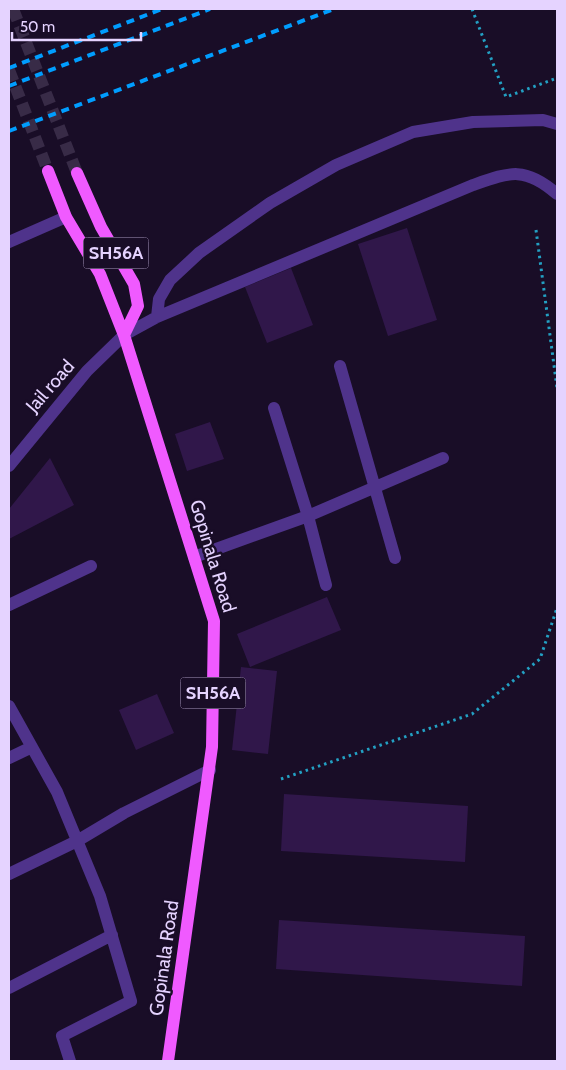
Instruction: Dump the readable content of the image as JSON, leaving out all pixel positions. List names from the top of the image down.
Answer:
{
  "streets": {
    "main road": ["SH56A", "Gopinala Road"],
    "street": ["Jail road"]
  },
  "crossings": [
    ["SH56A", "Jail road"],
    ["SH56A", "Gopinala Road"],
    ["Jail road", "Gopinala Road"]
  ],
  "scale_bar": "50 m"
}
